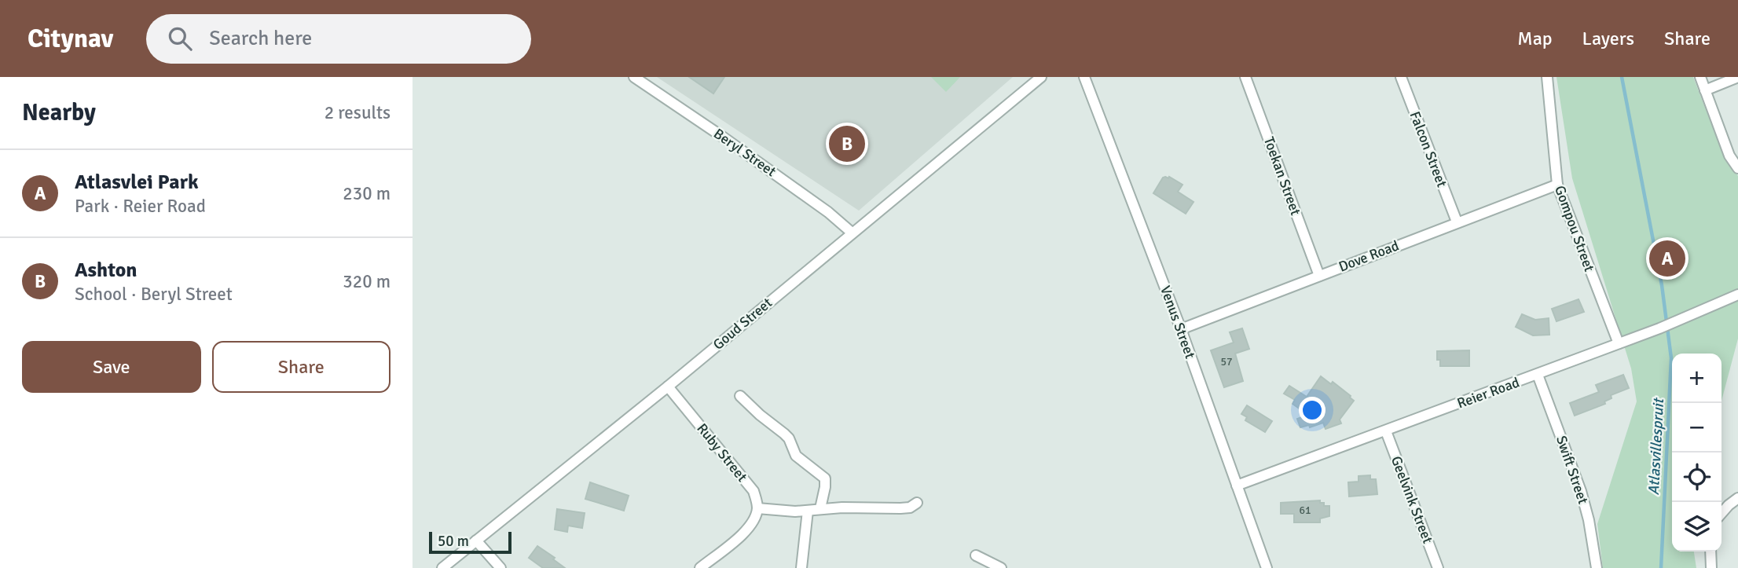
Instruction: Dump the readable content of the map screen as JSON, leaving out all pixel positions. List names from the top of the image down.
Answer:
{
  "streets": {
    "street": [
      "Falcon Street",
      "Beryl Street",
      "Toekan Street",
      "Gompou Street",
      "Dove Road",
      "Venus Street",
      "Goud Street",
      "Reier Road",
      "Ruby Street",
      "Swift Street",
      "Geelvink Street"
    ]
  },
  "crossings": [
    ["Falcon Street", "Dove Road"],
    ["Beryl Street", "Goud Street"],
    ["Toekan Street", "Dove Road"],
    ["Gompou Street", "Dove Road"],
    ["Gompou Street", "Reier Road"],
    ["Dove Road", "Venus Street"],
    ["Venus Street", "Reier Road"],
    ["Goud Street", "Ruby Street"],
    ["Reier Road", "Swift Street"],
    ["Reier Road", "Geelvink Street"]
  ],
  "water": ["Atlasvillespruit"],
  "house_numbers": ["57", "61"],
  "scale_bar": "50 m",
  "page": {
    "header": "Citynav",
    "search": "Search here",
    "nav": ["Map", "Layers", "Share"],
    "heading": ["Nearby", "2 results"],
    "pins": ["B", "A"],
    "list": [
      {
        "mark": "A",
        "name": "Atlasvlei Park",
        "note": "Park · Reier Road",
        "value": "230 m"
      },
      {
        "mark": "B",
        "name": "Ashton",
        "note": "School · Beryl Street",
        "value": "320 m"
      }
    ],
    "buttons": ["Save", "Share"],
    "map_buttons": ["+", "−"],
    "scale": "50 m"
  }
}
